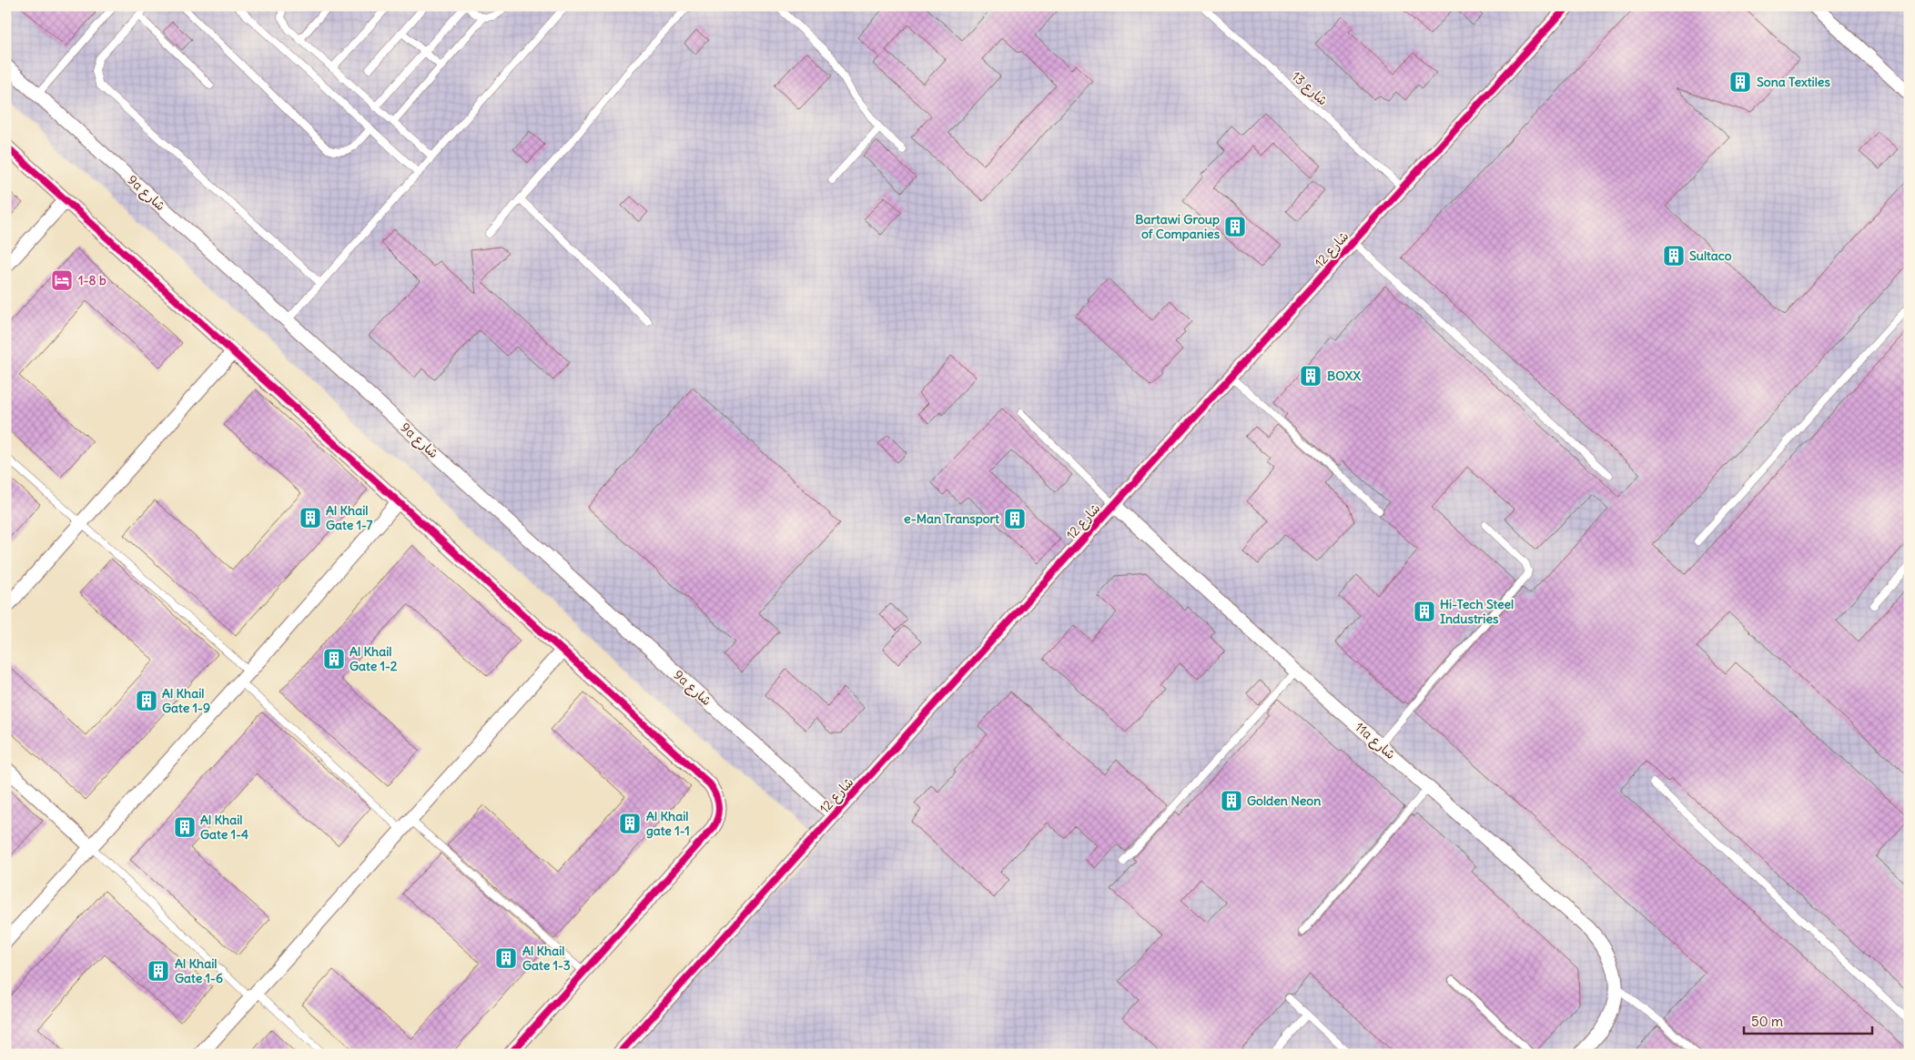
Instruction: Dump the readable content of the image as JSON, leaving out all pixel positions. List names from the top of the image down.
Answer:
{
  "streets": {
    "street": ["9a شارع", "شارع 12", "11a شارع"],
    "lane": ["شارع 13"]
  },
  "crossings": [
    ["شارع 13", "شارع 12"],
    ["9a شارع", "شارع 12"],
    ["شارع 12", "11a شارع"]
  ],
  "places": {
    "building": [
      "Sona Textiles",
      "Bartawi Group of Companies",
      "Sultaco",
      "BOXX",
      "Al Khail Gate 1-7",
      "e-Man Transport",
      "Hi-Tech Steel Industries",
      "Al Khail Gate 1-2",
      "Al Khail Gate 1-9",
      "Golden Neon",
      "Al Khail gate 1-1",
      "Al Khail Gate 1-4",
      "Al Khail Gate 1-3",
      "Al Khail Gate 1-6"
    ],
    "hotel": ["1-8 b"]
  },
  "scale_bar": "50 m"
}
